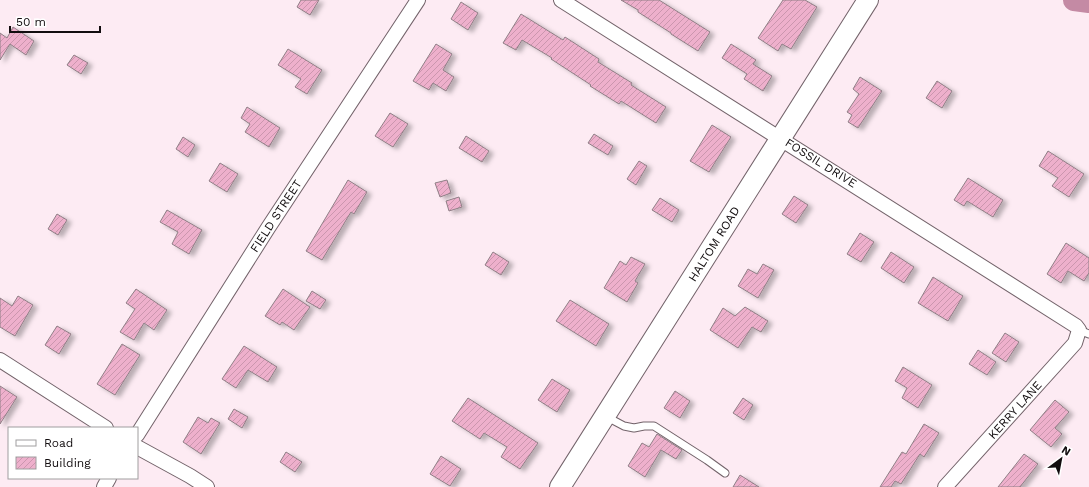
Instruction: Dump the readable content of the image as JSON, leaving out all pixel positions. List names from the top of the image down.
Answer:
{
  "streets": {
    "main road": ["HALTOM ROAD"],
    "street": ["FOSSIL DRIVE", "FIELD STREET", "KERRY LANE"]
  },
  "crossings": [
    ["FOSSIL DRIVE", "HALTOM ROAD"],
    ["FOSSIL DRIVE", "KERRY LANE"]
  ],
  "legend": ["Road", "Building"],
  "scale_bar": "50 m",
  "north": "top right"
}
